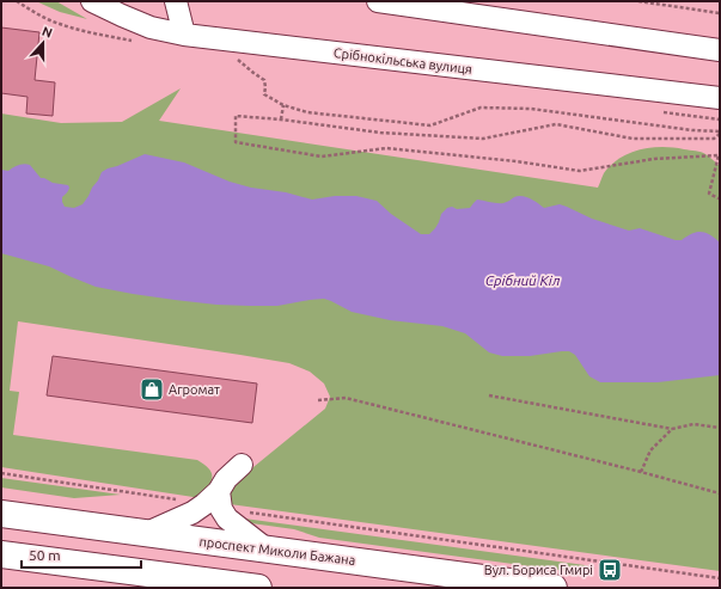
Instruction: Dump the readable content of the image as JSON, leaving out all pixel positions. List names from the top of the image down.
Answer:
{
  "streets": {
    "highway": ["проспект Миколи Бажана"],
    "street": ["Срібнокільська вулиця"]
  },
  "water": ["Срібний Кіл"],
  "places": {
    "shop": ["Агромат"],
    "bus stop": ["Вул. Бориса Гмирі"]
  },
  "scale_bar": "50 m",
  "north": "top"
}
